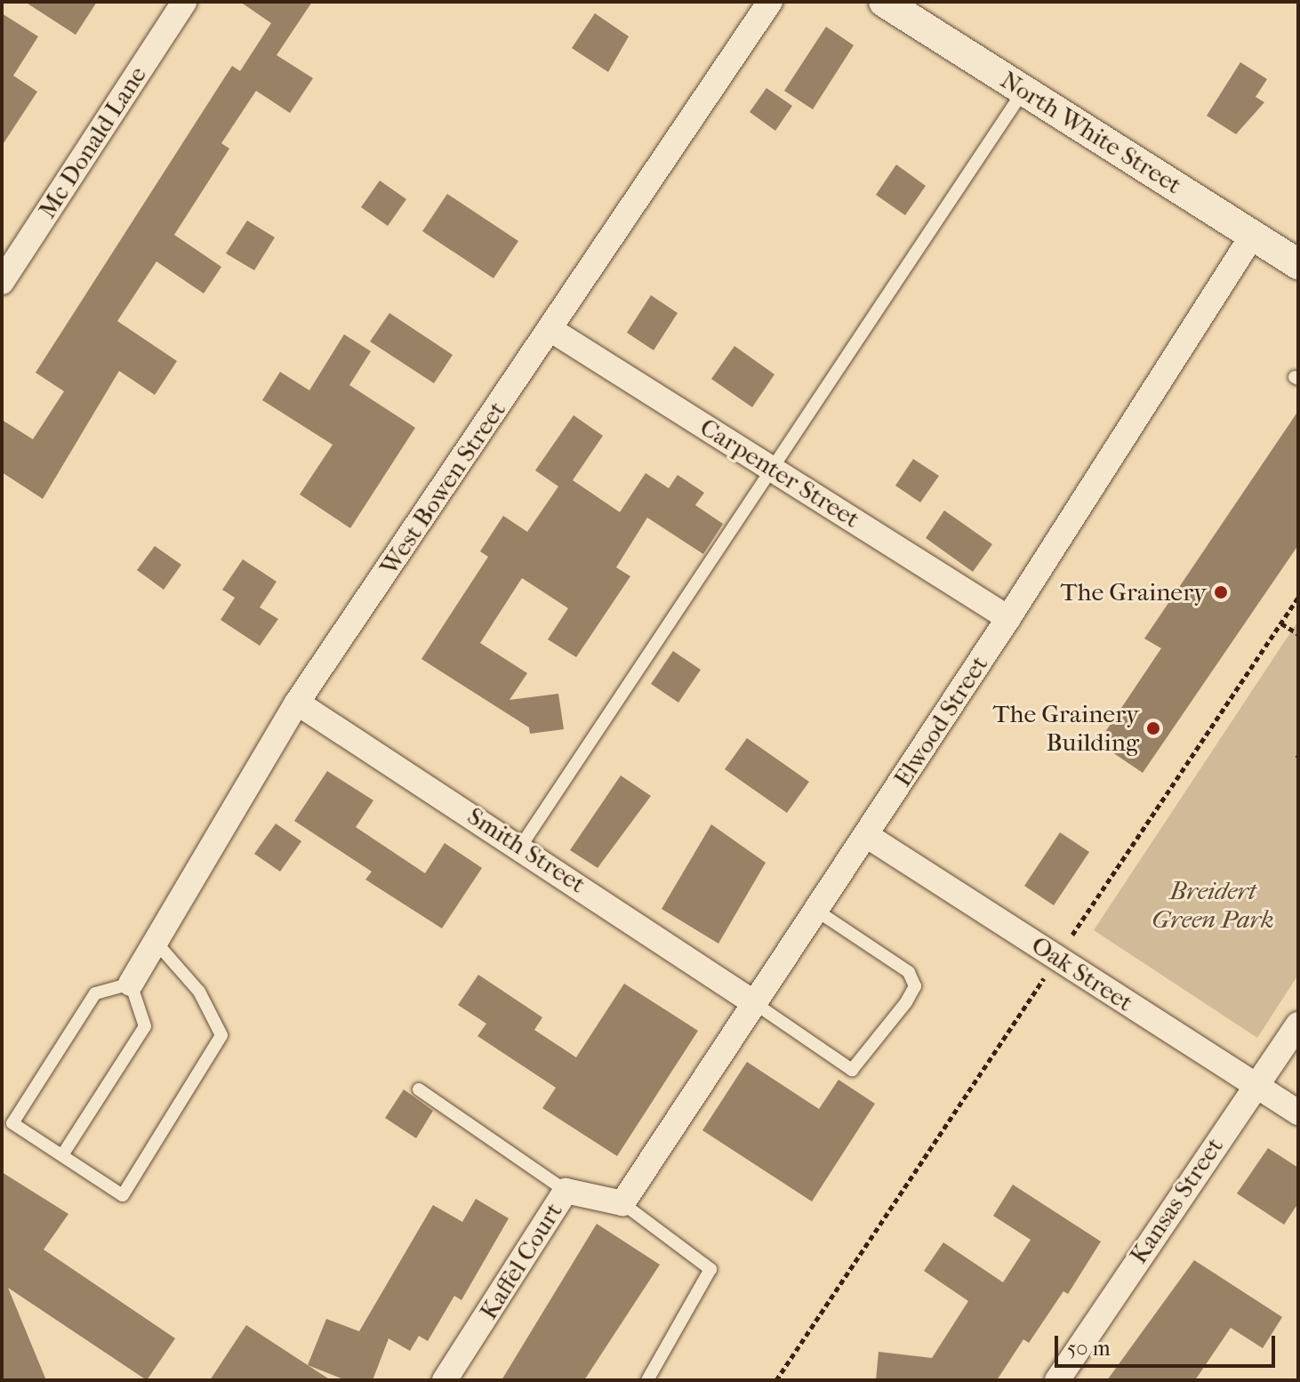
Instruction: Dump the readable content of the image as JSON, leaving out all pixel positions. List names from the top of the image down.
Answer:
{
  "streets": {
    "street": [
      "North White Street",
      "Mc Donald Lane",
      "Carpenter Street",
      "West Bowen Street",
      "Elwood Street",
      "Smith Street",
      "Oak Street",
      "Kansas Street",
      "Kaffel Court"
    ]
  },
  "crossings": [
    ["North White Street", "Elwood Street"],
    ["Carpenter Street", "West Bowen Street"],
    ["Carpenter Street", "Elwood Street"],
    ["West Bowen Street", "Smith Street"],
    ["Elwood Street", "Smith Street"],
    ["Elwood Street", "Oak Street"],
    ["Elwood Street", "Kaffel Court"],
    ["Oak Street", "Kansas Street"]
  ],
  "parks": ["Breidert Green Park"],
  "places": ["The Grainery", "The Grainery Building"],
  "scale_bar": "50 m"
}
